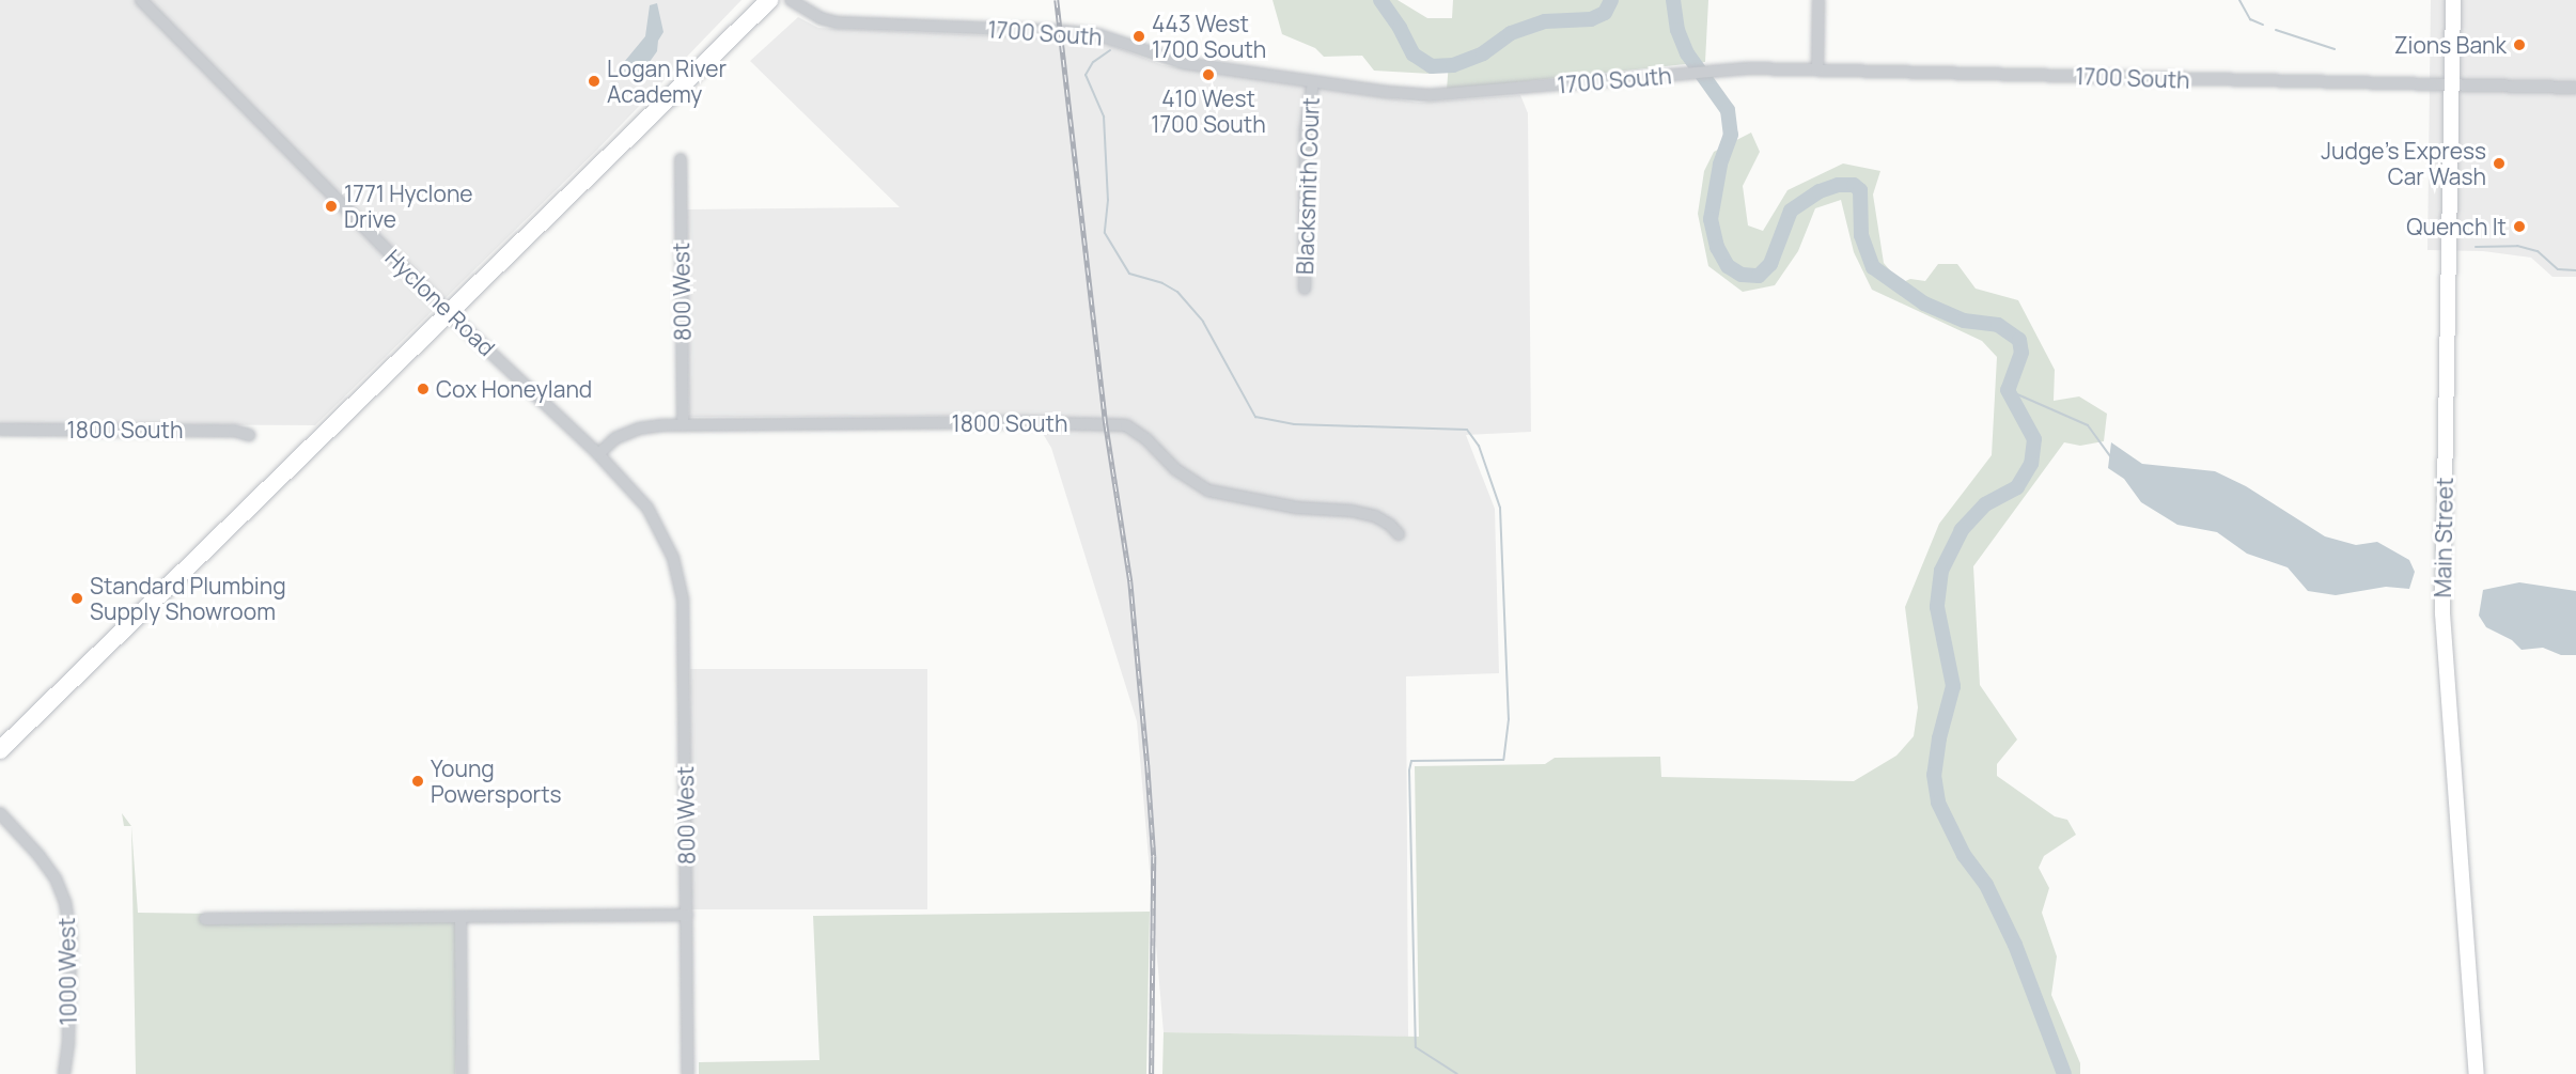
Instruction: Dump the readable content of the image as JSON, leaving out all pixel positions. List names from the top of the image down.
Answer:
{
  "streets": {
    "main road": ["Main Street"],
    "street": [
      "1700 South",
      "Blacksmith Court",
      "800 West",
      "Hyclone Road",
      "1800 South",
      "1000 West"
    ]
  },
  "crossings": [
    ["1700 South", "Blacksmith Court"],
    ["1700 South", "Main Street"],
    ["800 West", "Hyclone Road"],
    ["800 West", "1800 South"],
    ["Hyclone Road", "1800 South"]
  ],
  "places": [
    "443 West 1700 South",
    "Zions Bank",
    "410 West 1700 South",
    "Logan River Academy",
    "Judge's Express Car Wash",
    "1771 Hyclone Drive",
    "Quench It",
    "Cox Honeyland",
    "Standard Plumbing Supply Showroom",
    "Young Powersports"
  ]
}
